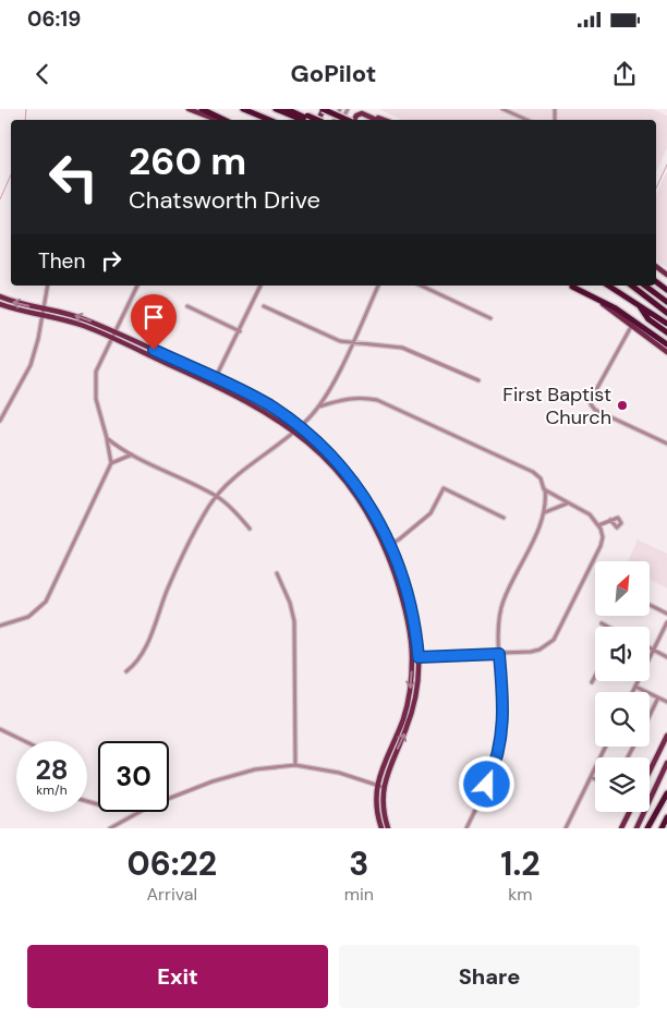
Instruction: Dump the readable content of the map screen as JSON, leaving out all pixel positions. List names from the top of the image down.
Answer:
{
  "places": ["First Baptist Church"],
  "north": "top right",
  "page": {
    "status": "06:19",
    "header": "GoPilot",
    "turn": ["260 m", "Chatsworth Drive"],
    "then": "Then",
    "speed": "28 km/h",
    "limit": "30",
    "eta": [
      "06:22",
      "Arrival",
      "3",
      "min",
      "1.2",
      "km"
    ],
    "buttons": ["Exit", "Share"]
  }
}
